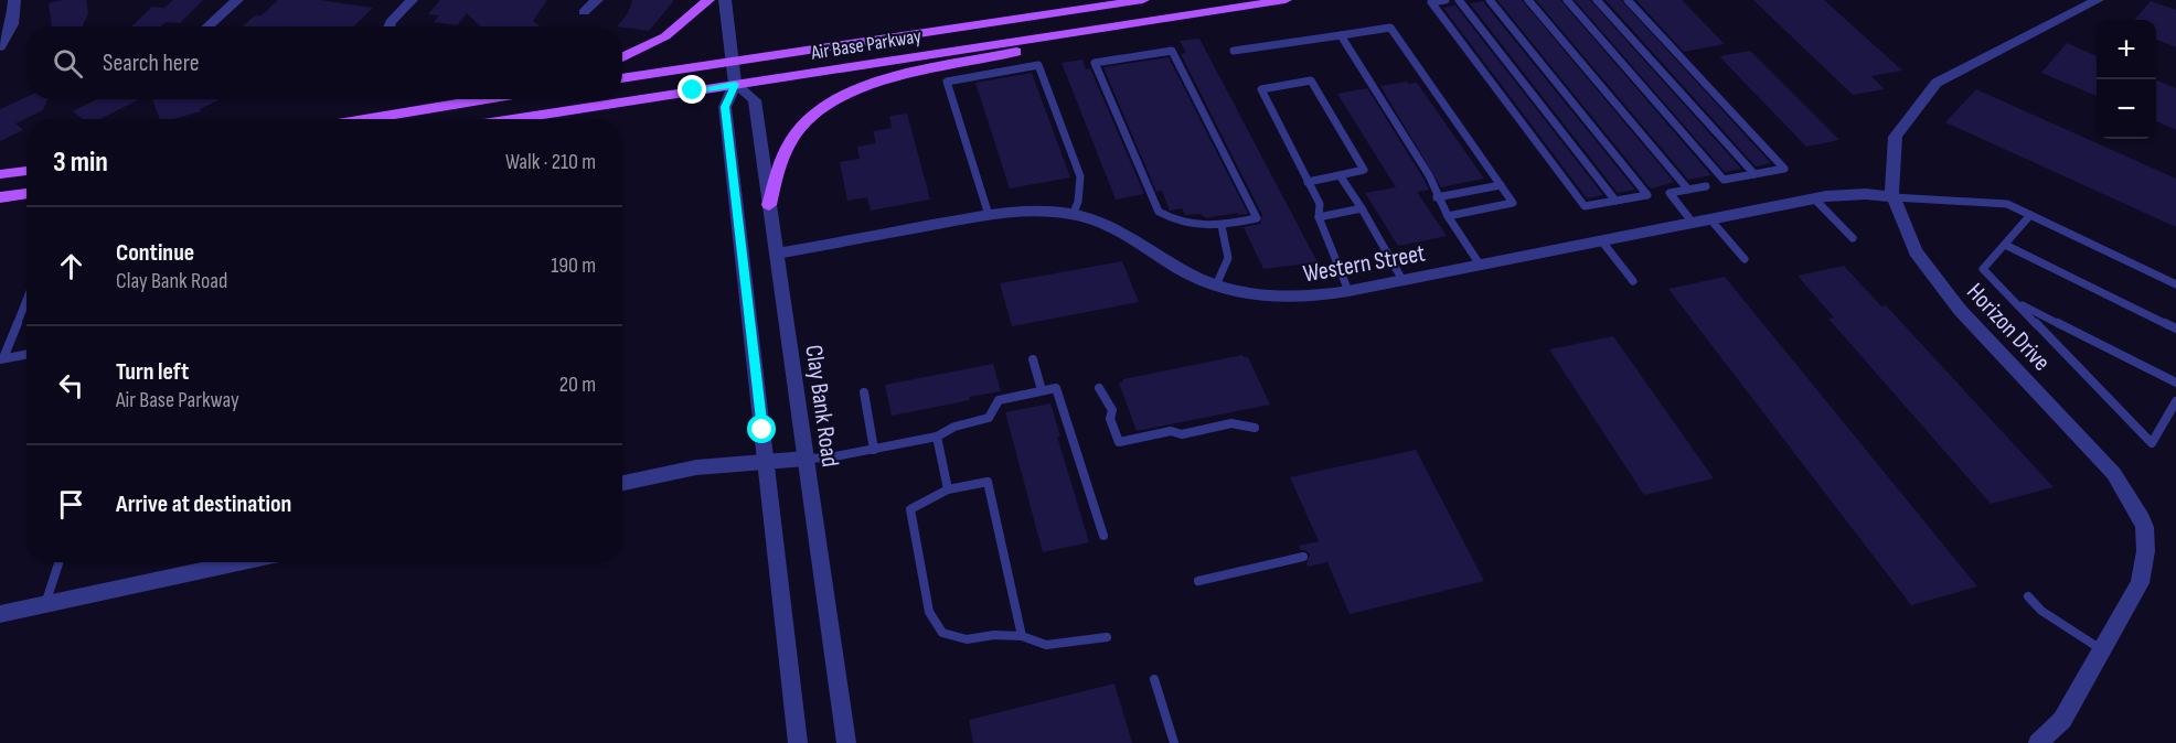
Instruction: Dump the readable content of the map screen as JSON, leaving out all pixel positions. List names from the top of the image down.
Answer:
{
  "streets": {
    "main road": ["Air Base Parkway"],
    "street": ["Western Street", "Horizon Drive", "Clay Bank Road"]
  },
  "crossings": [
    ["Air Base Parkway", "Clay Bank Road"],
    ["Western Street", "Horizon Drive"],
    ["Western Street", "Clay Bank Road"]
  ],
  "page": {
    "map_buttons": ["+", "−"],
    "search": "Search here",
    "heading": ["3 min", "Walk · 210 m"],
    "list": [
      ["Continue", "Clay Bank Road", "190 m"],
      ["Turn left", "Air Base Parkway", "20 m"],
      "Arrive at destination"
    ]
  }
}
